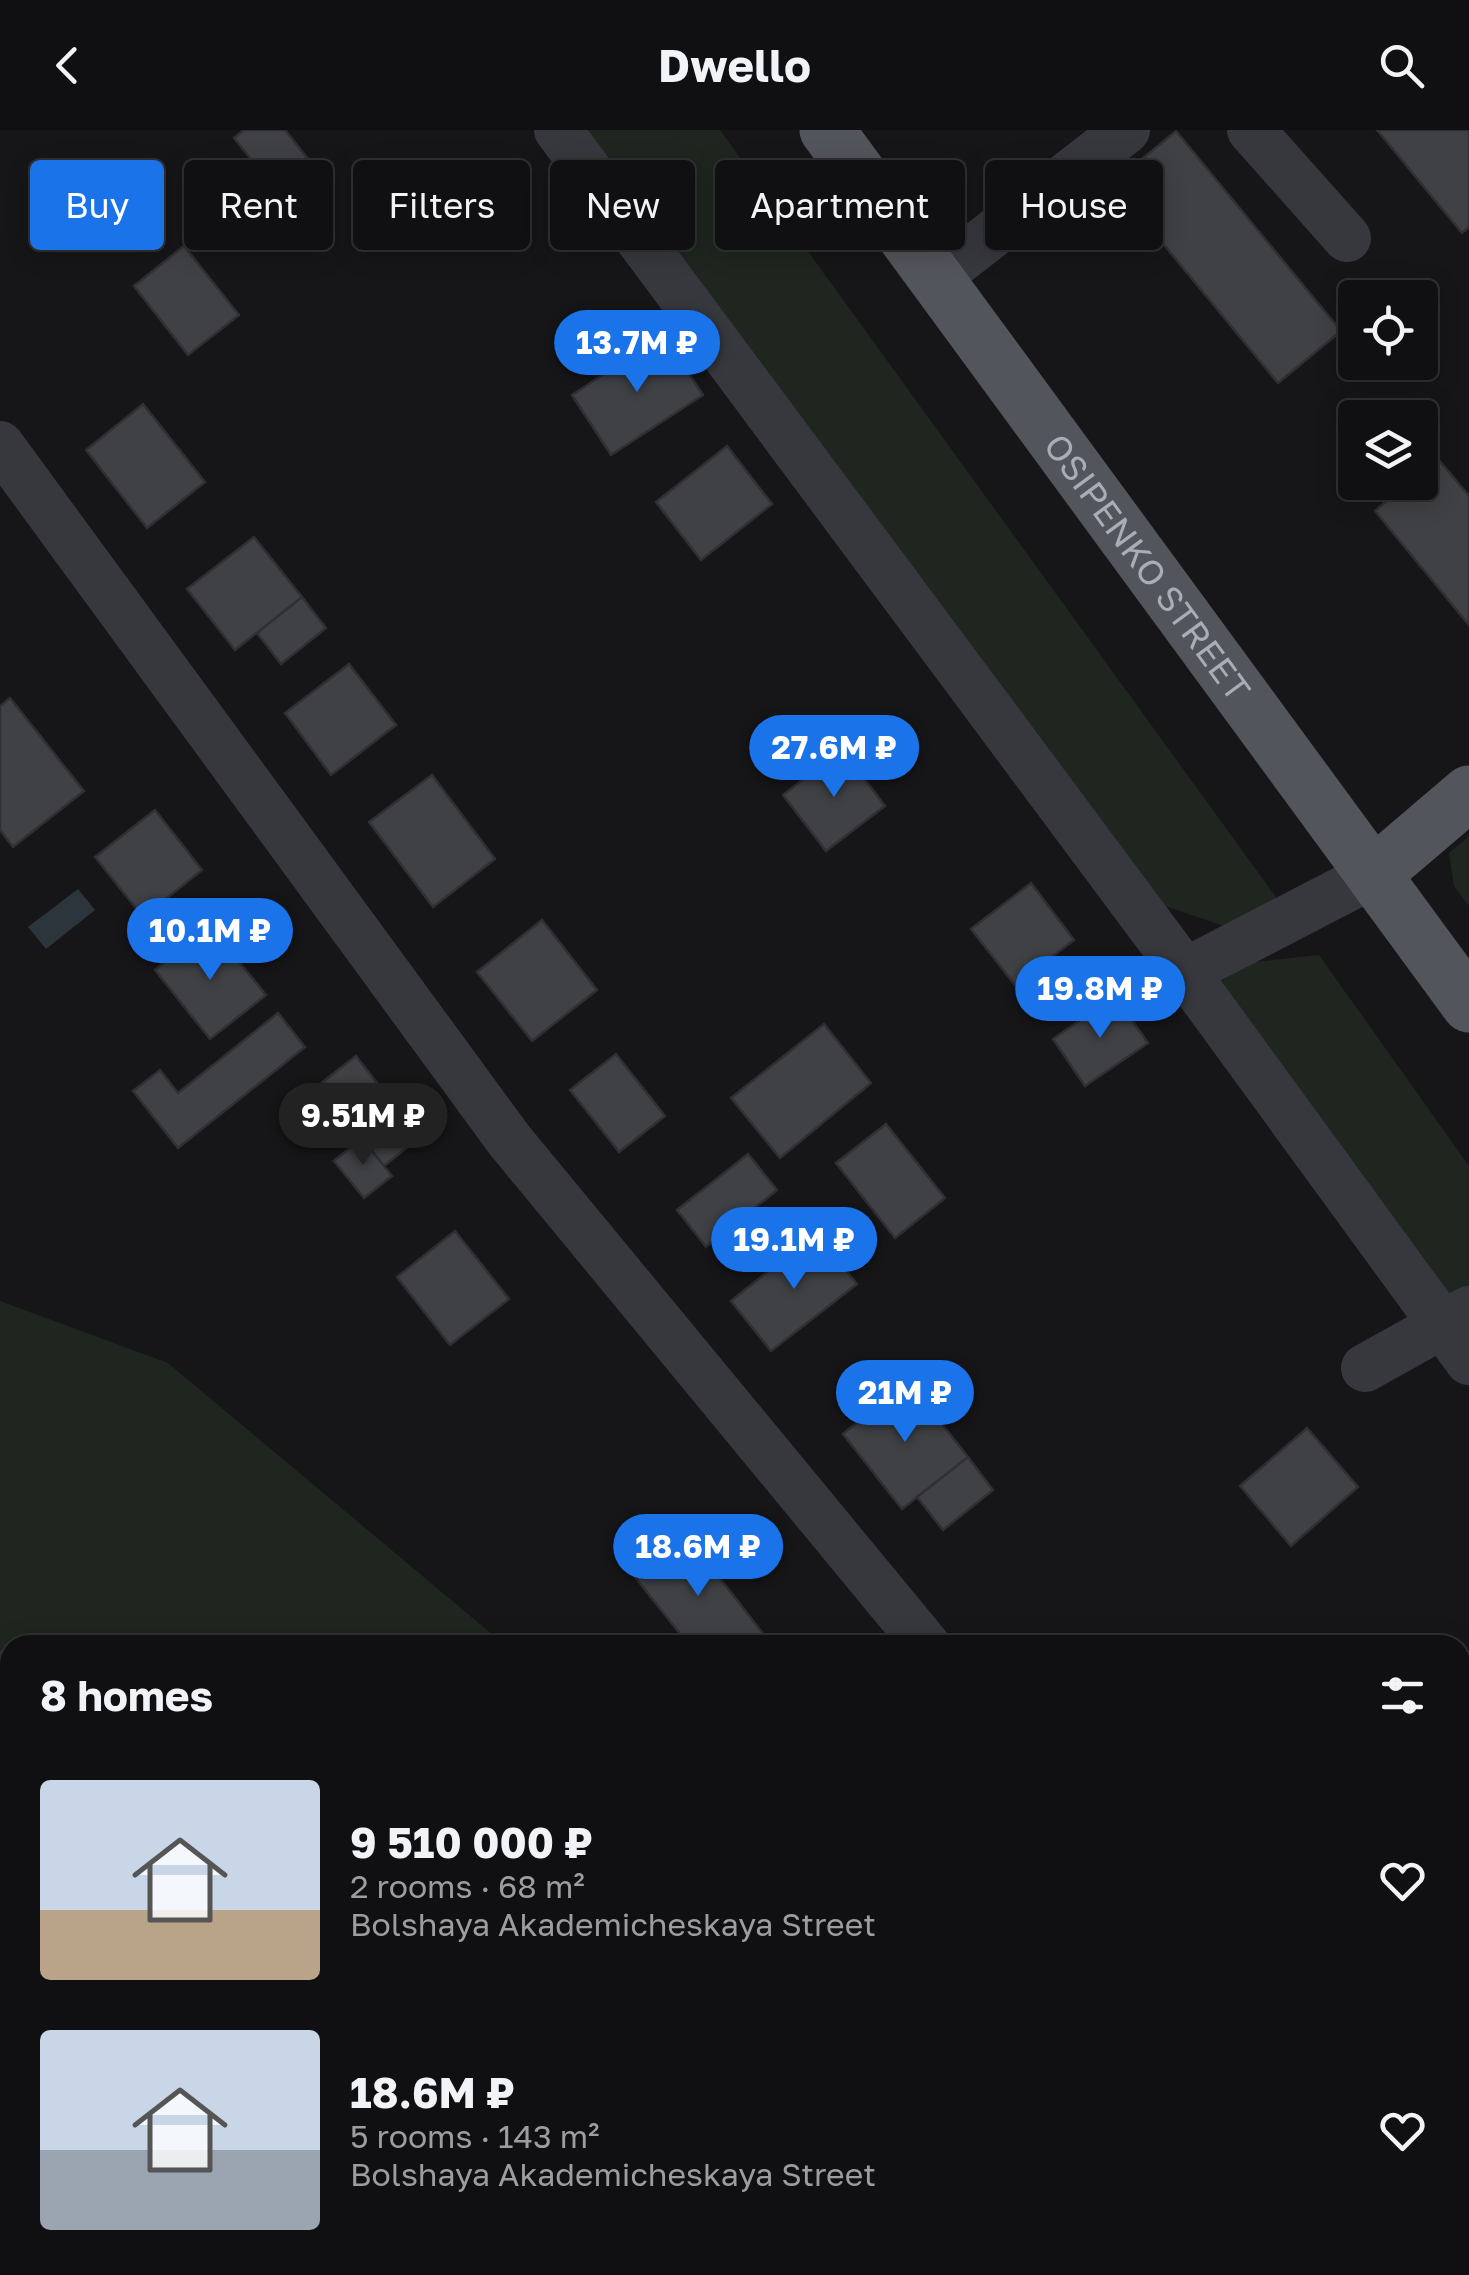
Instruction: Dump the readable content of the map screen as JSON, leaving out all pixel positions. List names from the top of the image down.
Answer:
{
  "streets": {
    "main road": ["OSIPENKO STREET"]
  },
  "page": {
    "header": "Dwello",
    "chip": [
      "Buy",
      "Rent",
      "Filters",
      "New",
      "Apartment",
      "House"
    ],
    "price": [
      "13.7M ₽",
      "27.6M ₽",
      "10.1M ₽",
      "19.8M ₽",
      "9.51M ₽",
      "19.1M ₽",
      "21M ₽",
      "18.6M ₽"
    ],
    "heading": "8 homes",
    "list": [
      {
        "name": "9 510 000 ₽",
        "note": "2 rooms · 68 m² · Bolshaya Akademicheskaya Street"
      },
      {
        "name": "18.6M ₽",
        "note": "5 rooms · 143 m² · Bolshaya Akademicheskaya Street"
      }
    ]
  }
}
